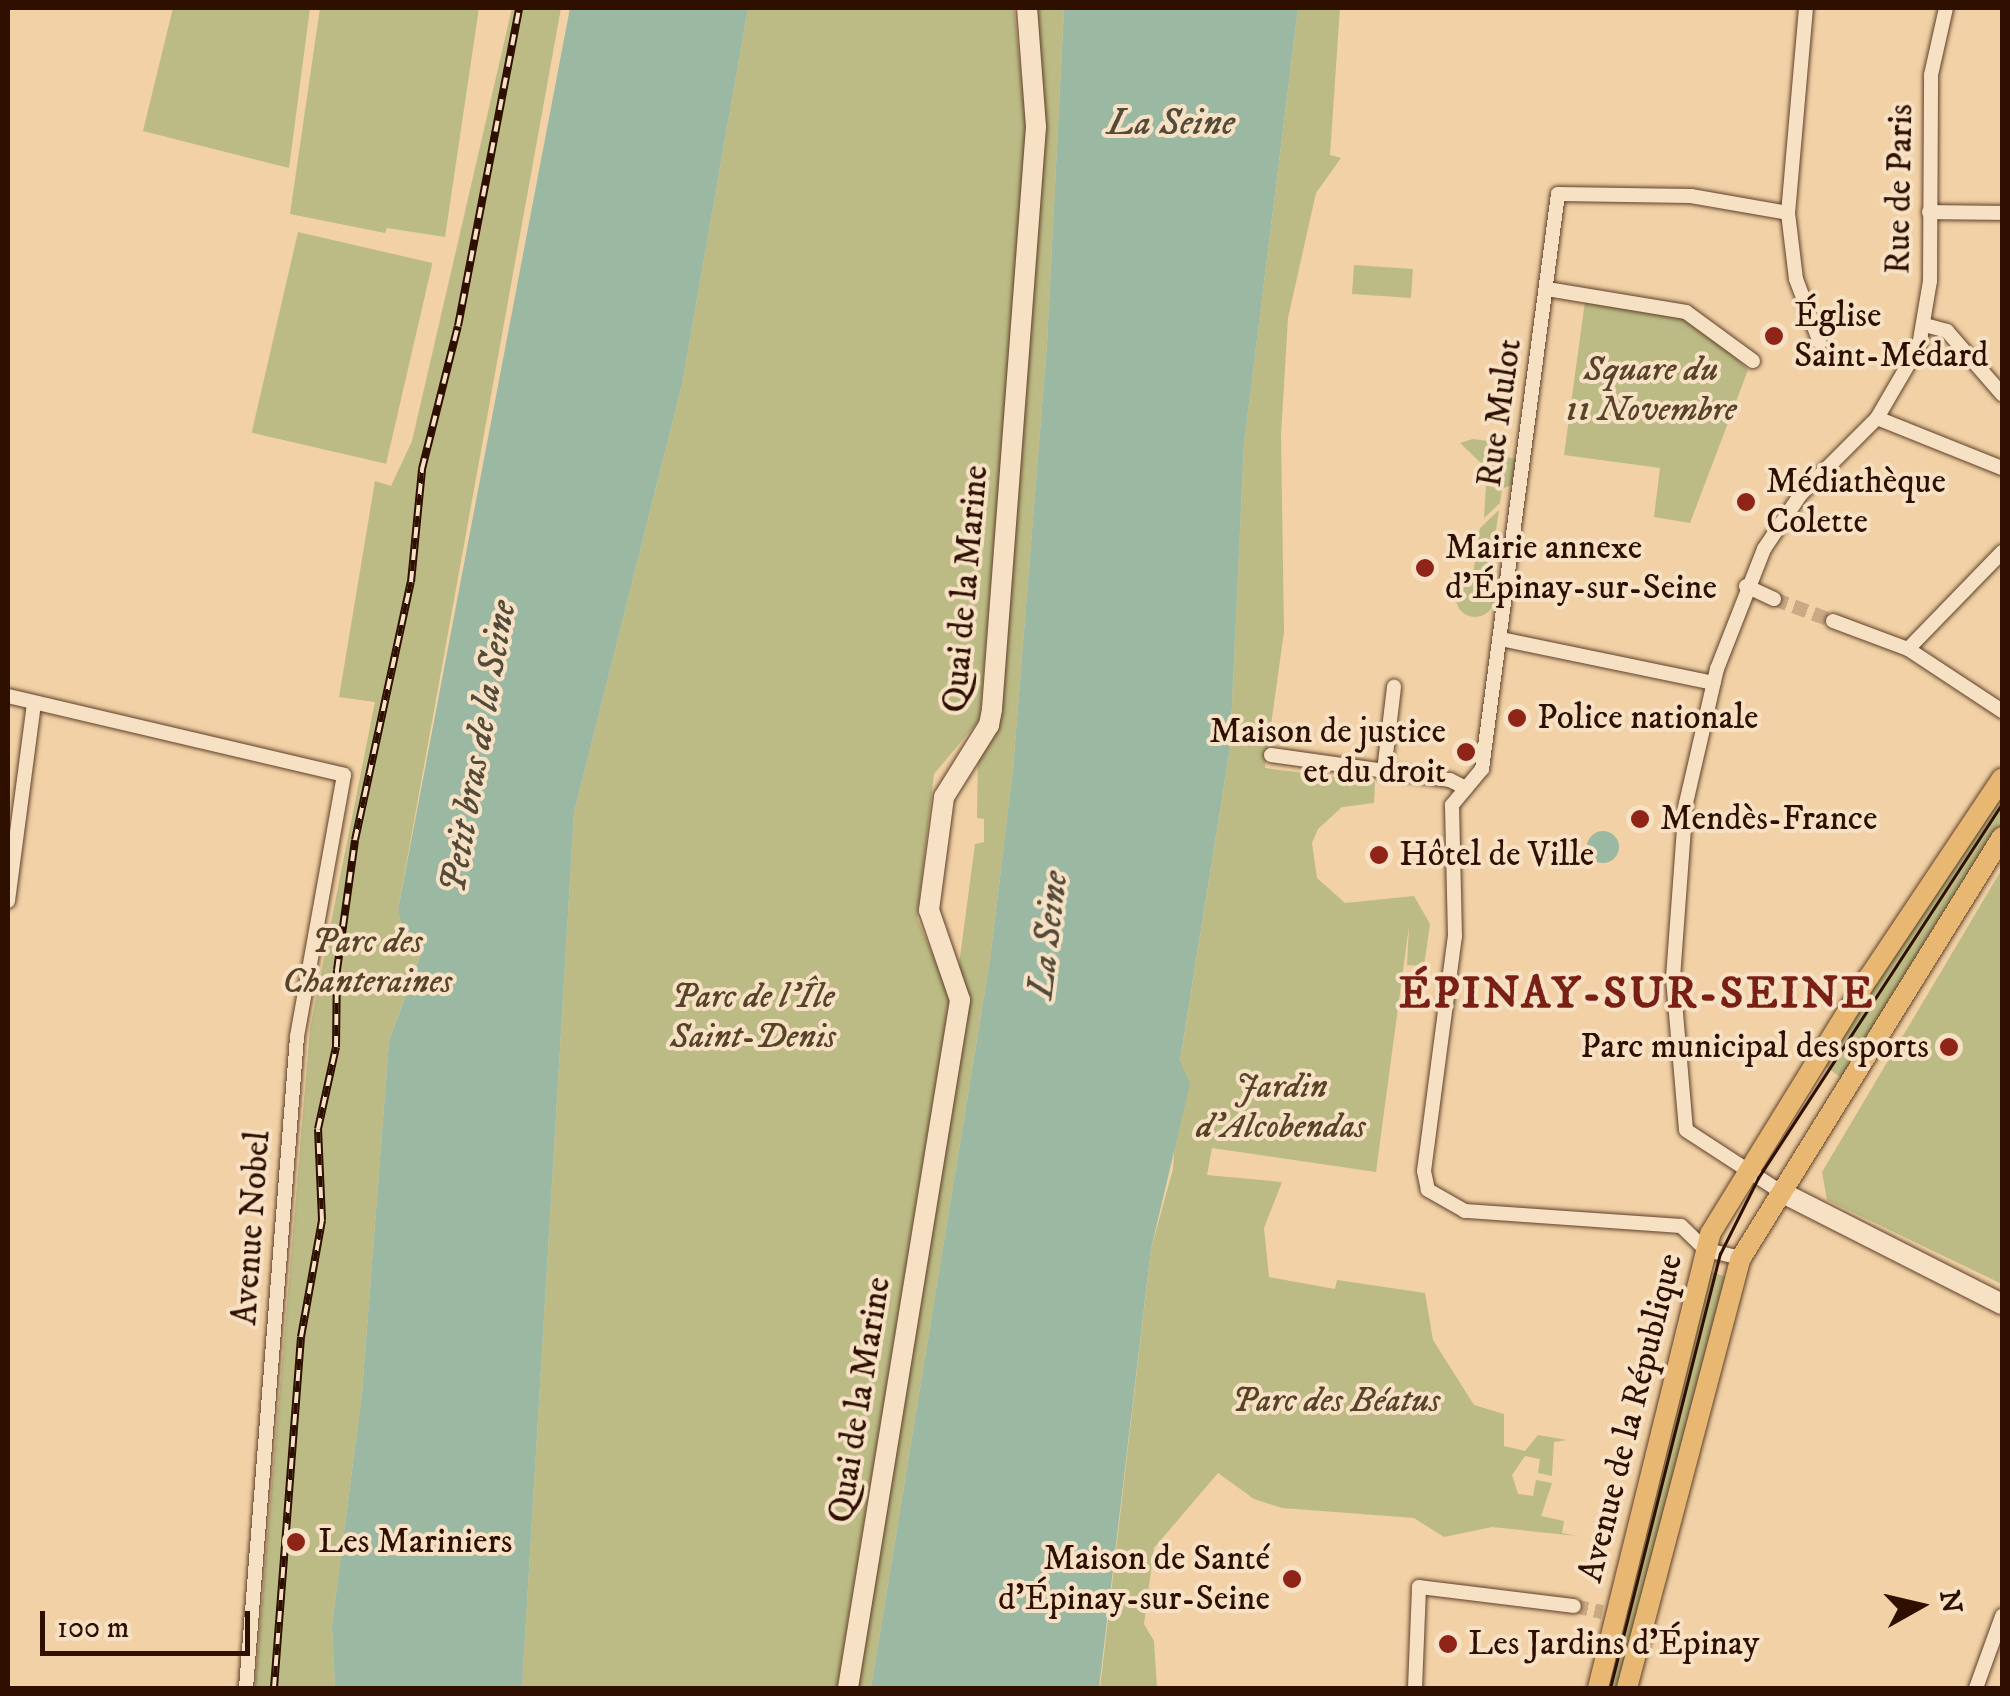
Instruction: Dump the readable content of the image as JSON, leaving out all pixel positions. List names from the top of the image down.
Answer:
{
  "streets": {
    "main road": ["Avenue de la République"],
    "street": [
      "Rue de Paris",
      "Rue Mulot",
      "Quai de la Marine",
      "Avenue Nobel"
    ]
  },
  "crossings": [
    ["Rue de Paris", "Avenue de la République"],
    ["Rue Mulot", "Avenue de la République"]
  ],
  "districts": ["ÉPINAY-SUR-SEINE"],
  "water": ["La Seine", "Petit bras de la Seine"],
  "parks": [
    "Square du 11 Novembre",
    "Parc des Chanteraines",
    "Parc de l'Île Saint-Denis",
    "Jardin d'Alcobendas",
    "Parc des Béatus"
  ],
  "places": [
    "Église Saint-Médard",
    "Médiathèque Colette",
    "Mairie annexe d'Épinay-sur-Seine",
    "Police nationale",
    "Maison de justice et du droit",
    "Mendès-France",
    "Hôtel de Ville",
    "Parc municipal des sports",
    "Les Mariniers",
    "Maison de Santé d'Épinay-sur-Seine",
    "Les Jardins d'Épinay"
  ],
  "scale_bar": "100 m",
  "north": "right"
}
